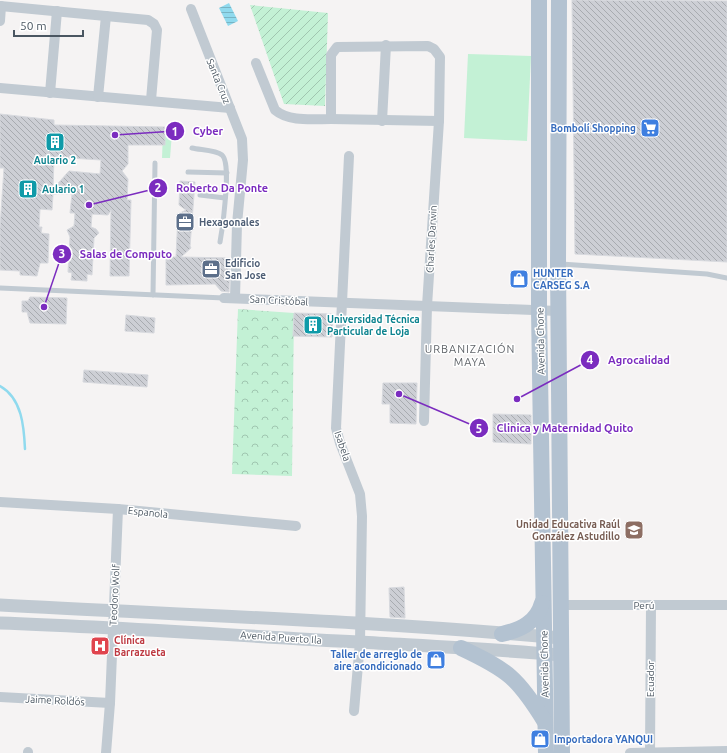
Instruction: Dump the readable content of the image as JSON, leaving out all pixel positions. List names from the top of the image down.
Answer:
{
  "streets": {
    "main road": ["Avenida Chone"],
    "street": [
      "Santa Cruz",
      "Charles Darwin",
      "San Cristóbal",
      "Isabela",
      "Espanola",
      "Teodoro Wolf",
      "Perú",
      "Avenida Puerto Ila",
      "Ecuador",
      "Jaime Roldós"
    ]
  },
  "crossings": [
    ["Santa Cruz", "San Cristóbal"],
    ["Charles Darwin", "San Cristóbal"],
    ["San Cristóbal", "Avenida Chone"],
    ["San Cristóbal", "Isabela"],
    ["Avenida Chone", "Perú"],
    ["Avenida Chone", "Avenida Puerto Ila"],
    ["Isabela", "Avenida Puerto Ila"],
    ["Espanola", "Teodoro Wolf"],
    ["Teodoro Wolf", "Avenida Puerto Ila"],
    ["Teodoro Wolf", "Jaime Roldós"],
    ["Perú", "Ecuador"]
  ],
  "districts": ["URBANIZACIÓN MAYA"],
  "places": {
    "supermarket": ["Bombolí Shopping"],
    "other": [
      "Cyber",
      "Roberto Da Ponte",
      "Salas de Computo",
      "Clinica y Maternidad Quito",
      "Agrocalidad"
    ],
    "building": ["Aulario 2", "Aulario 1", "Universidad Técnica Particular de Loja"],
    "office": ["Hexagonales", "Edificio San Jose"],
    "shop": ["HUNTER CARSEG S.A", "Taller de arreglo de aire acondicionado", "Importadora YANQUI"],
    "school or university": ["Unidad Educativa Raúl González Astudillo"],
    "hospital": ["Clínica Barrazueta"]
  },
  "scale_bar": "50 m"
}
